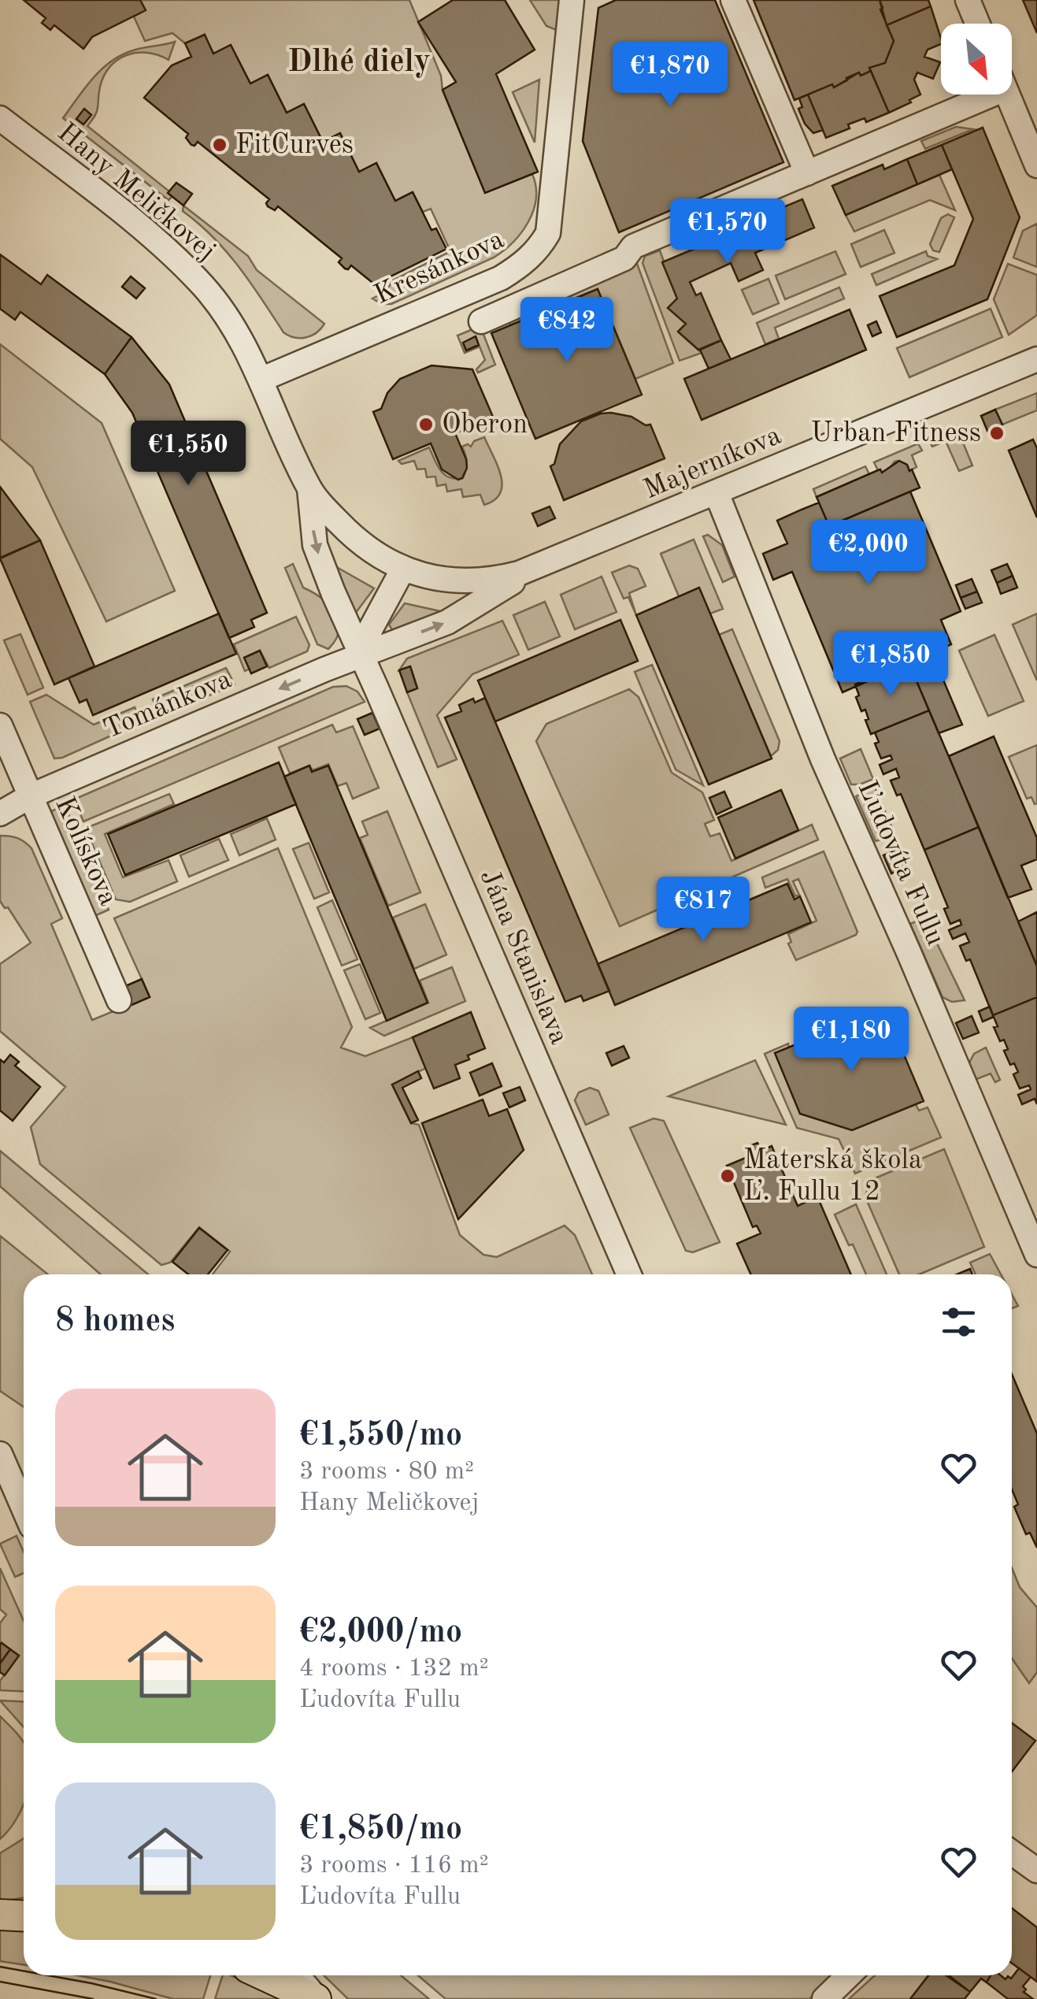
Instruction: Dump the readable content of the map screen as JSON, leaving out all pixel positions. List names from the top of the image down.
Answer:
{
  "streets": {
    "street": [
      "Hany Meličkovej",
      "Kresánkova",
      "Majerníkova",
      "Tománkova",
      "Kolískova",
      "Ľudovíta Fullu",
      "Jána Stanislava"
    ]
  },
  "crossings": [
    ["Hany Meličkovej", "Kresánkova"],
    ["Hany Meličkovej", "Majerníkova"],
    ["Hany Meličkovej", "Tománkova"],
    ["Hany Meličkovej", "Jána Stanislava"],
    ["Majerníkova", "Tománkova"],
    ["Majerníkova", "Ľudovíta Fullu"],
    ["Tománkova", "Kolískova"],
    ["Tománkova", "Jána Stanislava"]
  ],
  "districts": ["Dlhé diely"],
  "places": [
    "FitCurves",
    "Oberon",
    "Urban Fitness",
    "Materská škola Ľ. Fullu 12"
  ],
  "north": "bottom right",
  "page": {
    "price": [
      "€1,870",
      "€1,570",
      "€842",
      "€1,550",
      "€2,000",
      "€1,850",
      "€817",
      "€1,180"
    ],
    "heading": "8 homes",
    "list": [
      {
        "name": "€1,550/mo",
        "note": "3 rooms · 80 m² · Hany Meličkovej"
      },
      {
        "name": "€2,000/mo",
        "note": "4 rooms · 132 m² · Ľudovíta Fullu"
      },
      {
        "name": "€1,850/mo",
        "note": "3 rooms · 116 m² · Ľudovíta Fullu"
      }
    ]
  }
}
